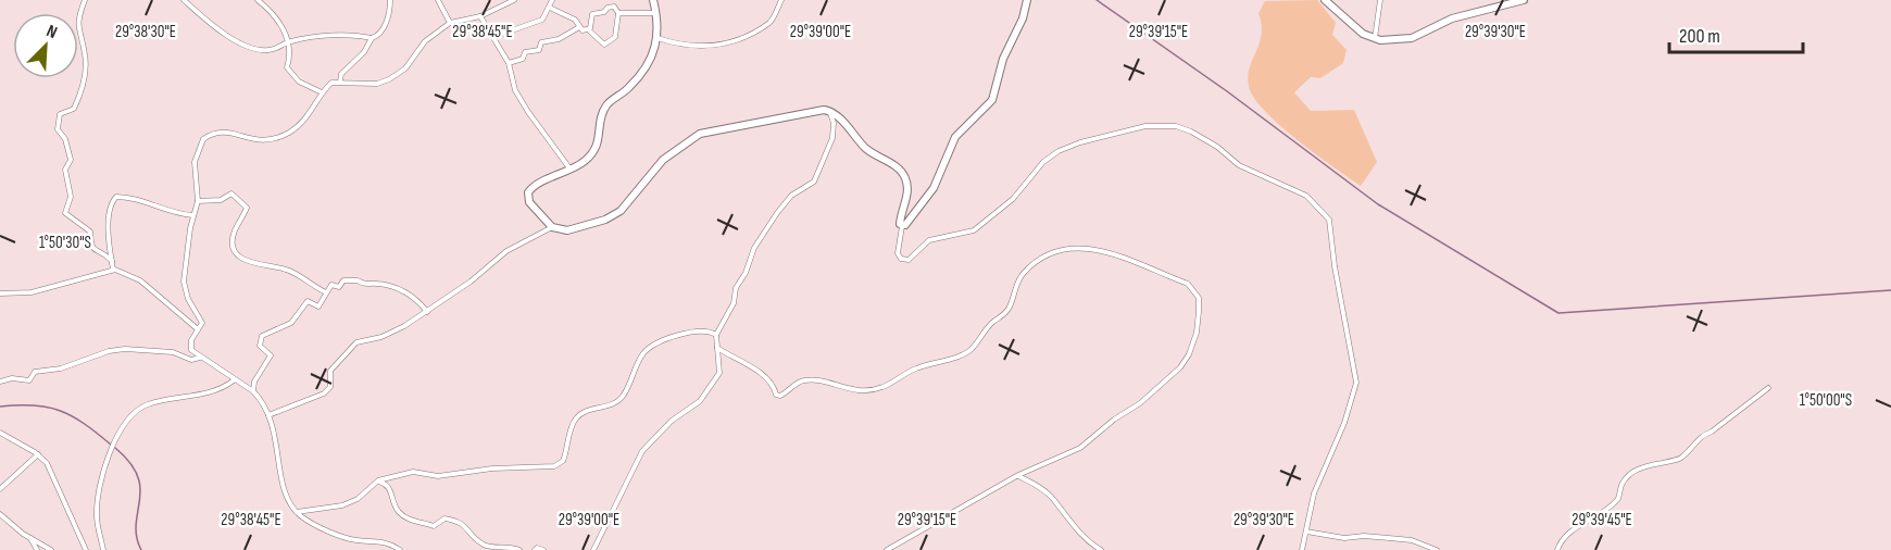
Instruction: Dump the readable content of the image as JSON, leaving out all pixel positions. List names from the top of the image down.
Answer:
{
  "scale_bar": "200 m",
  "north": "top right",
  "coordinates": [
    "29°38'30\"E",
    "29°39'15\"E",
    "29°38'45\"E",
    "29°39'00\"E",
    "29°39'30\"E",
    "1°50'30\"S",
    "1°50'00\"S",
    "29°39'45\"E"
  ]
}
